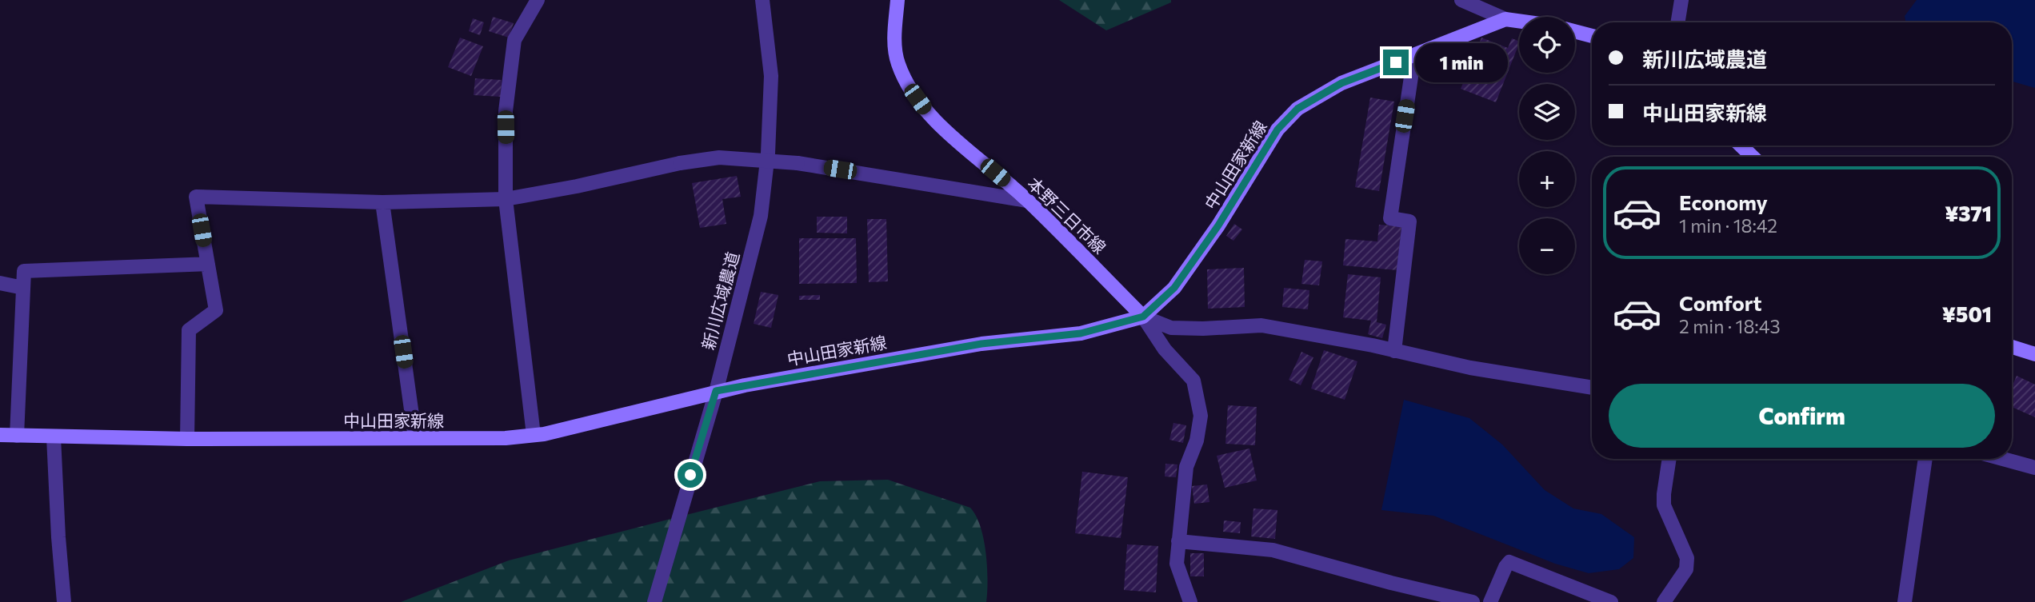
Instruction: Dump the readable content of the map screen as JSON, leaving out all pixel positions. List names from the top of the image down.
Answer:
{
  "streets": {
    "main road": ["中山田家新線", "本野三日市線"],
    "street": ["新川広域農道"]
  },
  "crossings": [
    ["中山田家新線", "本野三日市線"],
    ["中山田家新線", "新川広域農道"]
  ],
  "page": {
    "map_buttons": ["+", "−"],
    "banner": ["新川広域農道", "中山田家新線"],
    "bubble": "1 min",
    "list": [
      {
        "name": "Economy",
        "note": "1 min · 18:42",
        "value": "¥371"
      },
      {
        "name": "Comfort",
        "note": "2 min · 18:43",
        "value": "¥501"
      }
    ],
    "buttons": "Confirm"
  }
}
